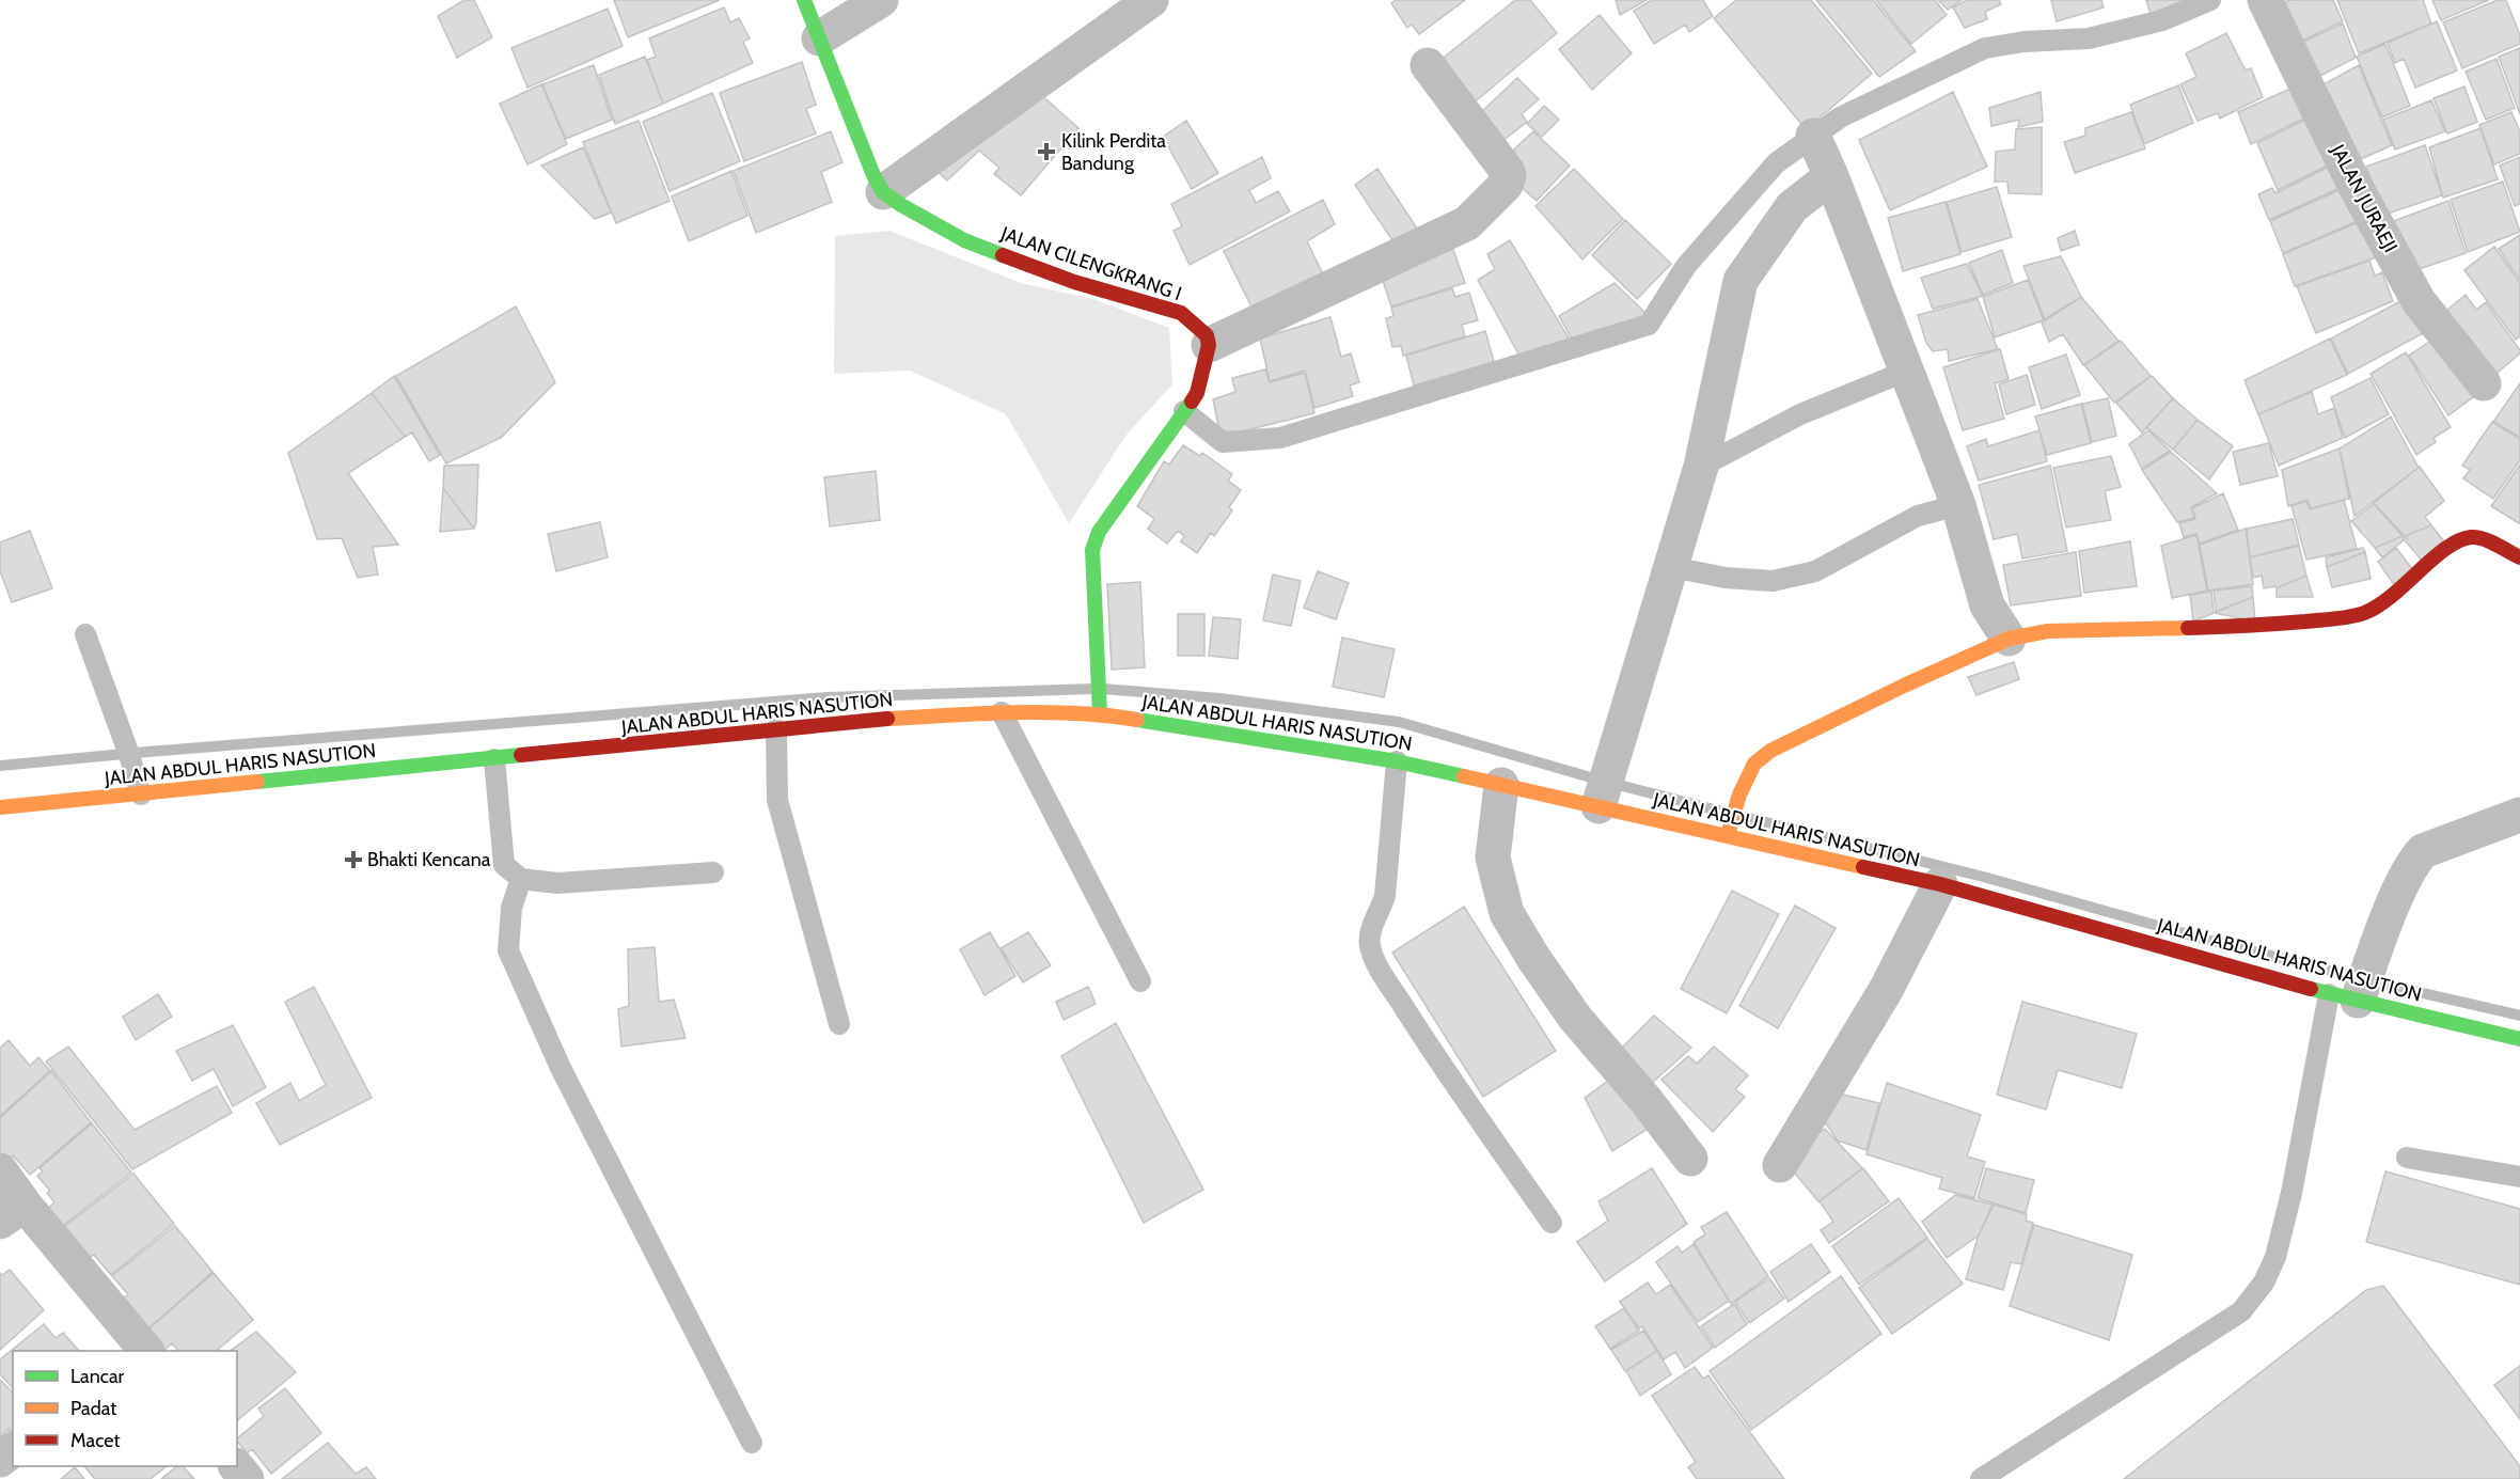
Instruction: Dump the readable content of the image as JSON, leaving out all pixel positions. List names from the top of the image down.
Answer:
{
  "streets": {
    "main road": ["JALAN CILENGKRANG I", "JALAN ABDUL HARIS NASUTION"],
    "street": ["JALAN JURAEJI"]
  },
  "places": {
    "health": ["Kilink Perdita Bandung", "Bhakti Kencana"]
  },
  "legend": ["Lancar", "Padat", "Macet"]
}
